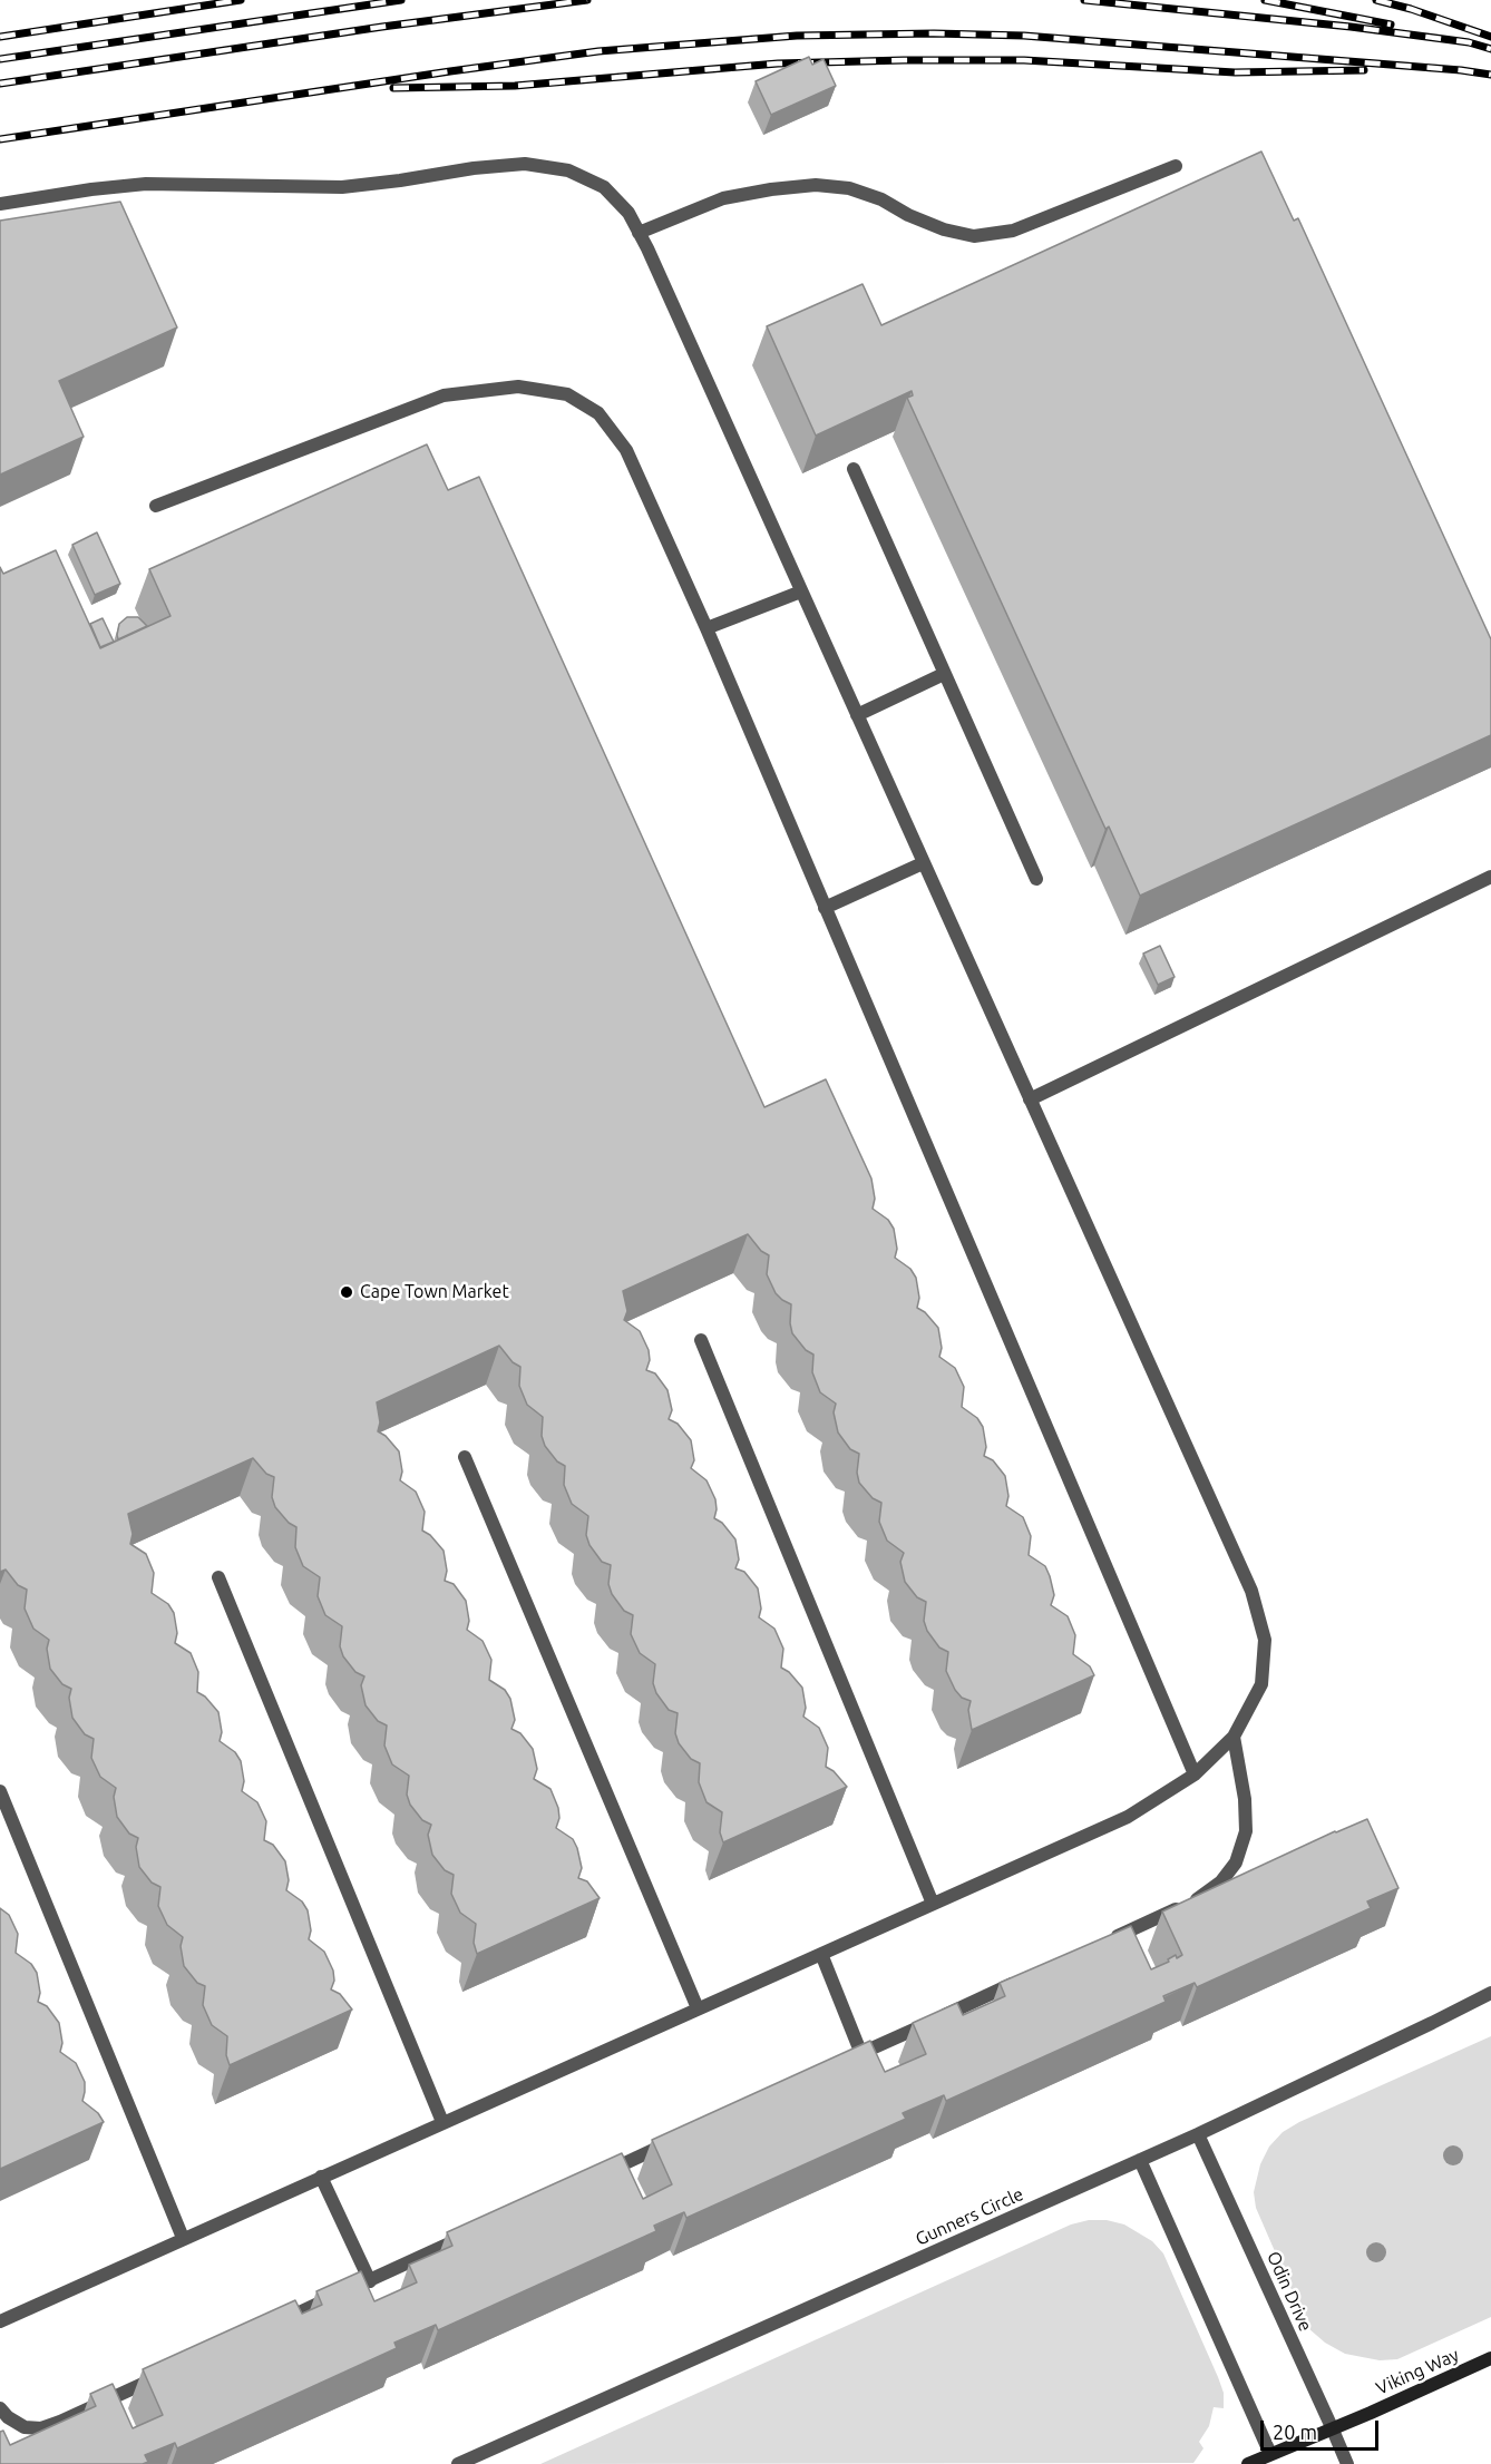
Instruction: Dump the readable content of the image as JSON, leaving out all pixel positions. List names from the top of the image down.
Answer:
{
  "streets": {
    "main road": ["Viking Way"],
    "street": ["Gunners Circle", "Odin Drive"]
  },
  "crossings": [
    ["Gunners Circle", "Odin Drive"],
    ["Odin Drive", "Viking Way"]
  ],
  "places": ["Cape Town Market"],
  "scale_bar": "20 m"
}
